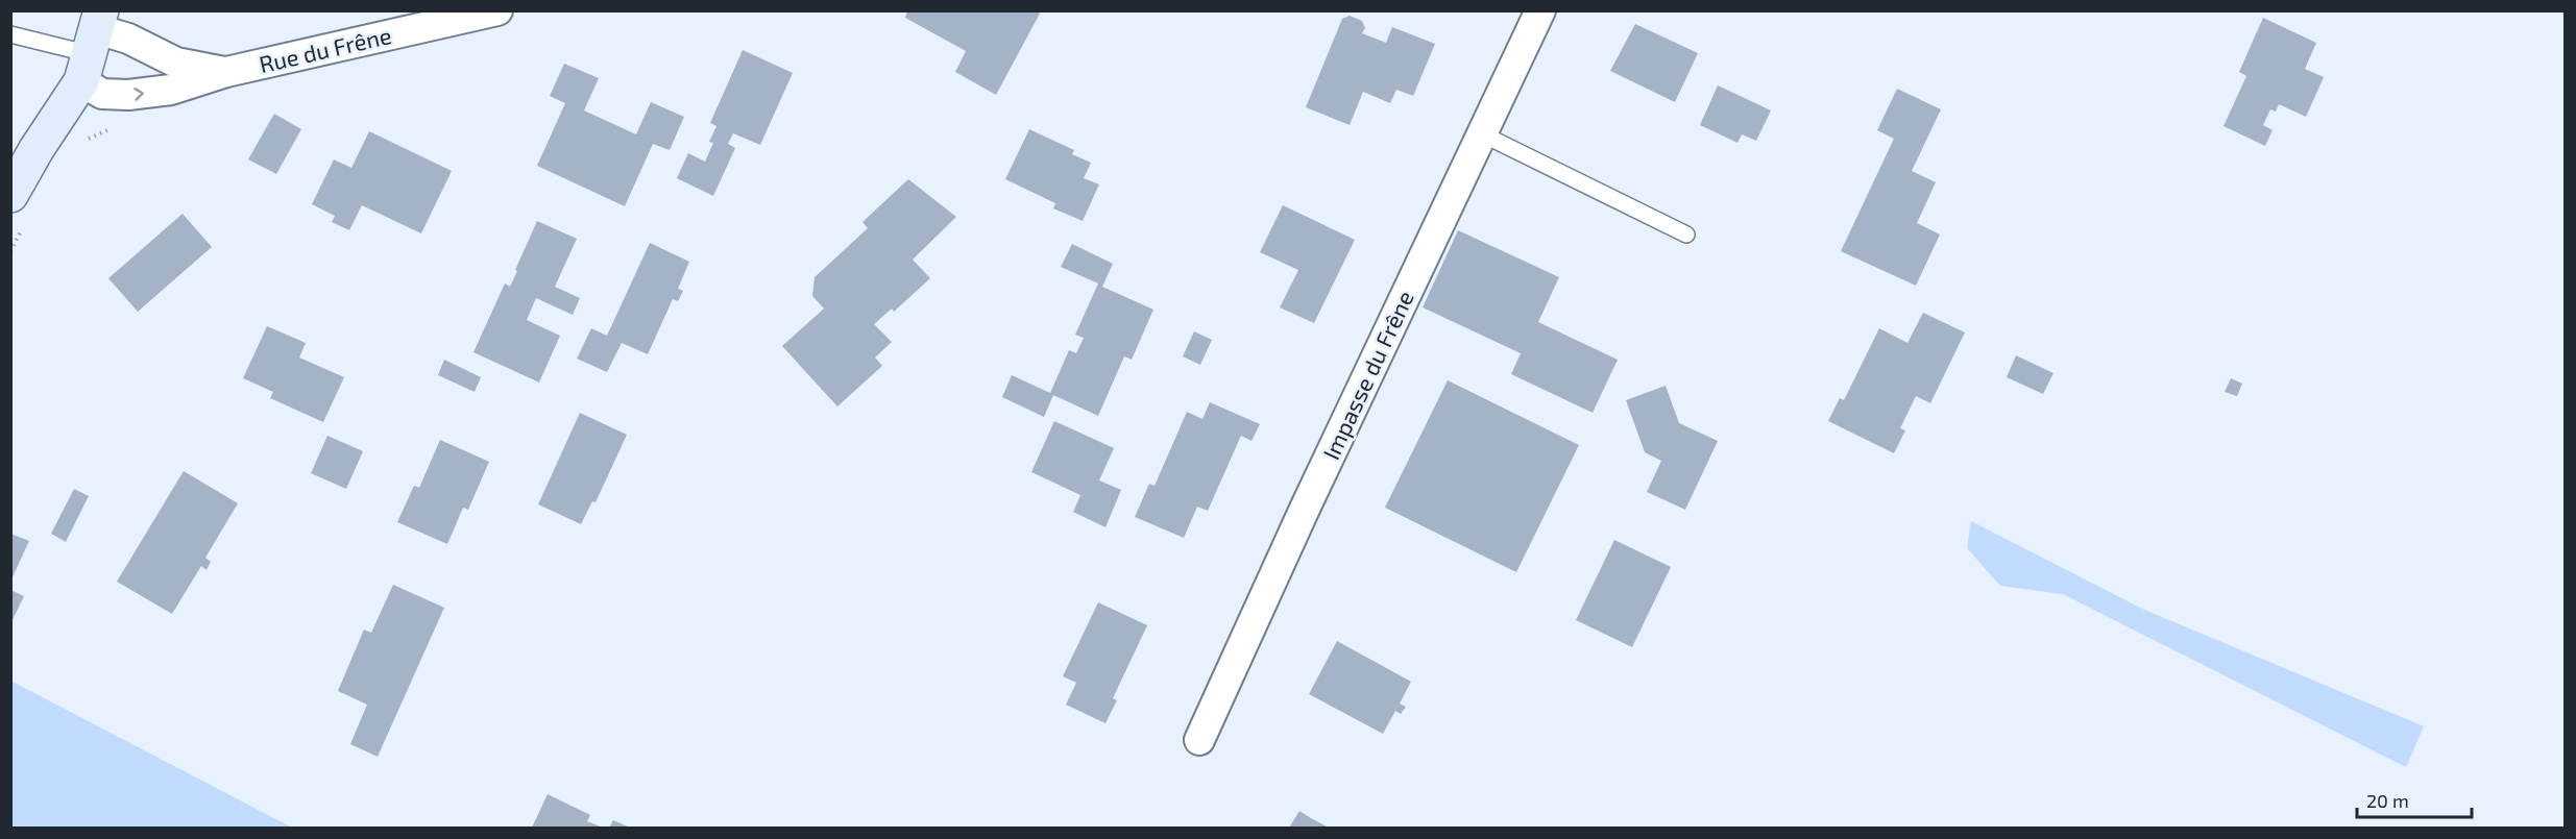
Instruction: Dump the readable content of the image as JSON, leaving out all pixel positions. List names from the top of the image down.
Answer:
{
  "streets": {
    "street": ["Rue du Frêne", "Impasse du Frêne"]
  },
  "scale_bar": "20 m"
}
